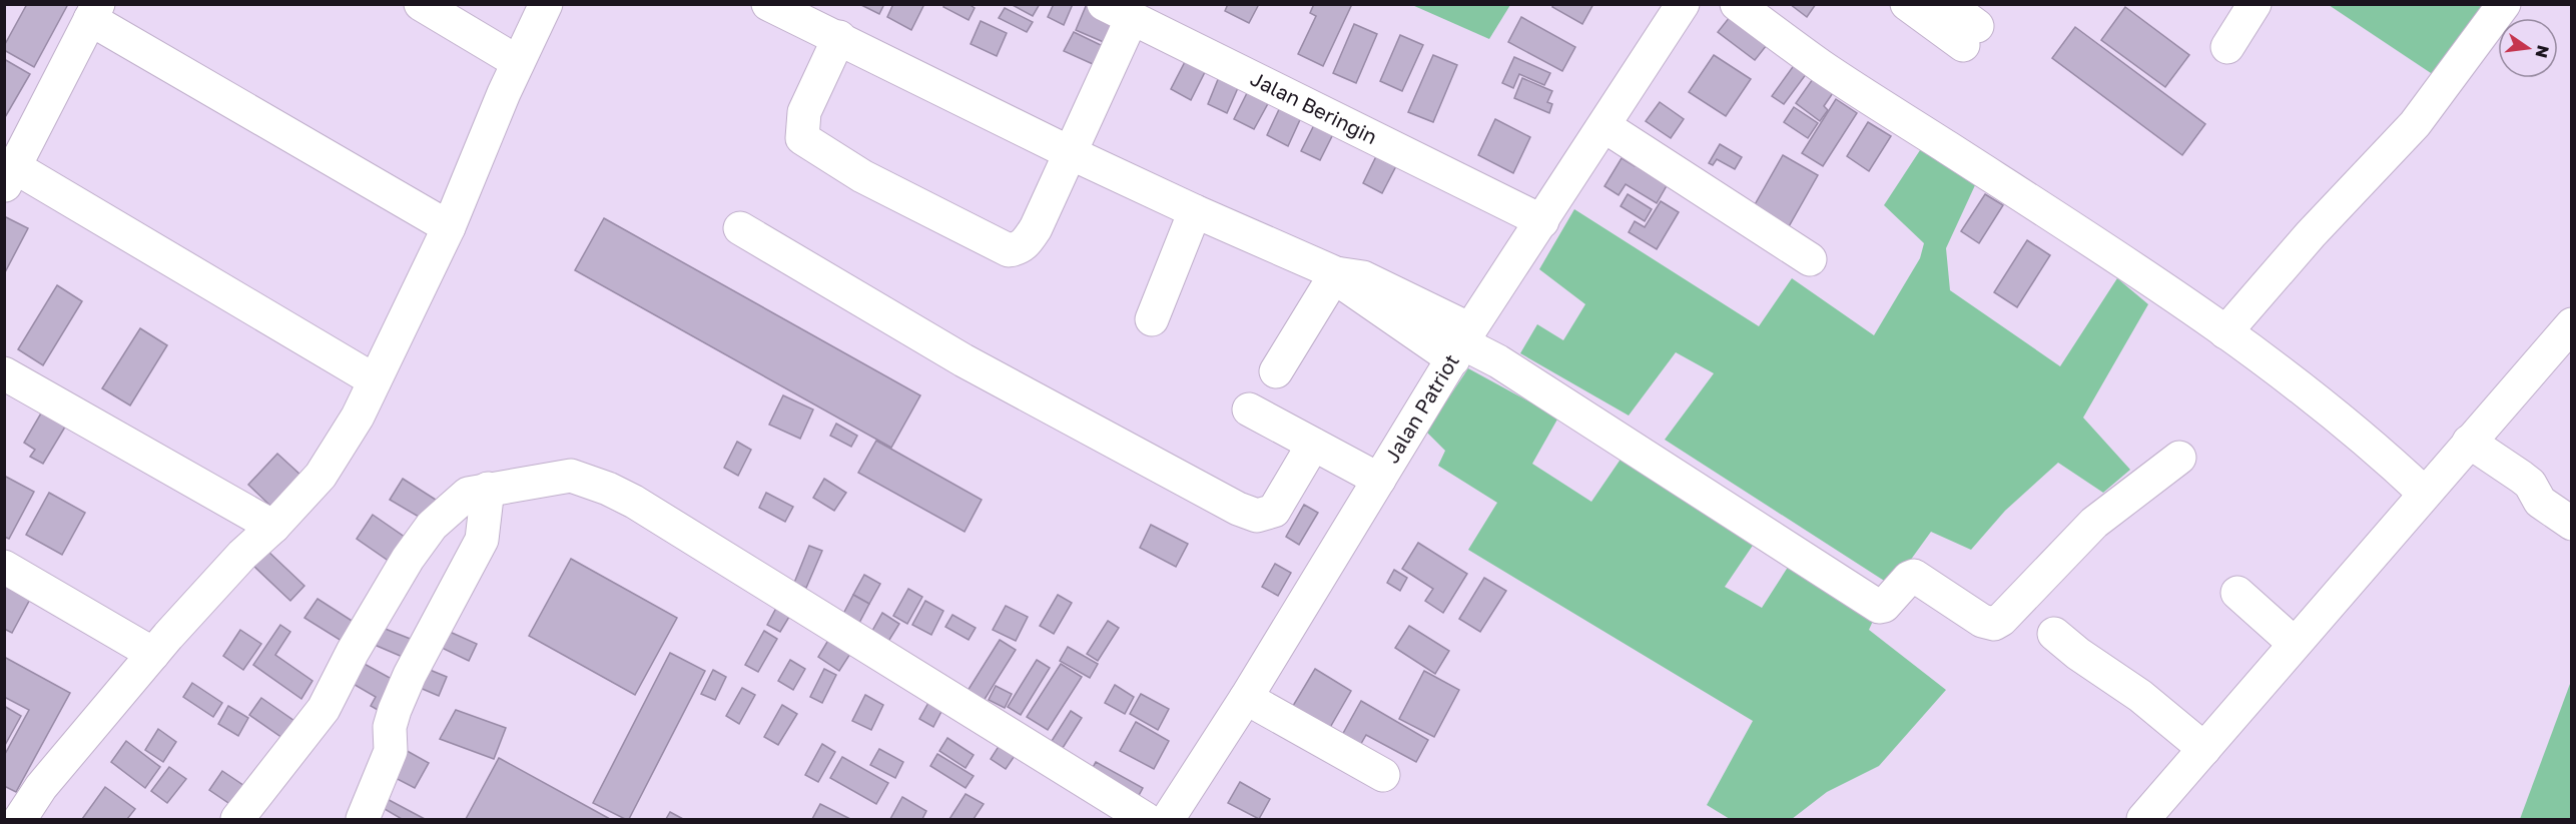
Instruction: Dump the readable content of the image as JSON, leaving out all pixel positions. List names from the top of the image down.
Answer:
{
  "streets": {
    "street": ["Jalan Beringin", "Jalan Patriot"]
  },
  "crossings": [
    ["Jalan Beringin", "Jalan Patriot"]
  ],
  "north": "right"
}
